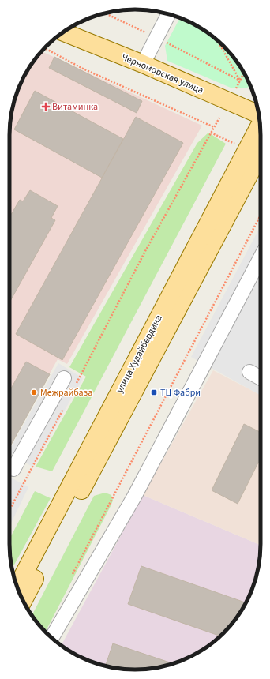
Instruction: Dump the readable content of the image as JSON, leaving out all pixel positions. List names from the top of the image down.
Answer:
{
  "streets": {
    "main road": ["Черноморская улица", "улица Худайбердина"]
  },
  "places": {
    "health": ["Витаминка"],
    "other": ["Межрайбаза"],
    "transit": ["ТЦ Фабри"]
  }
}
